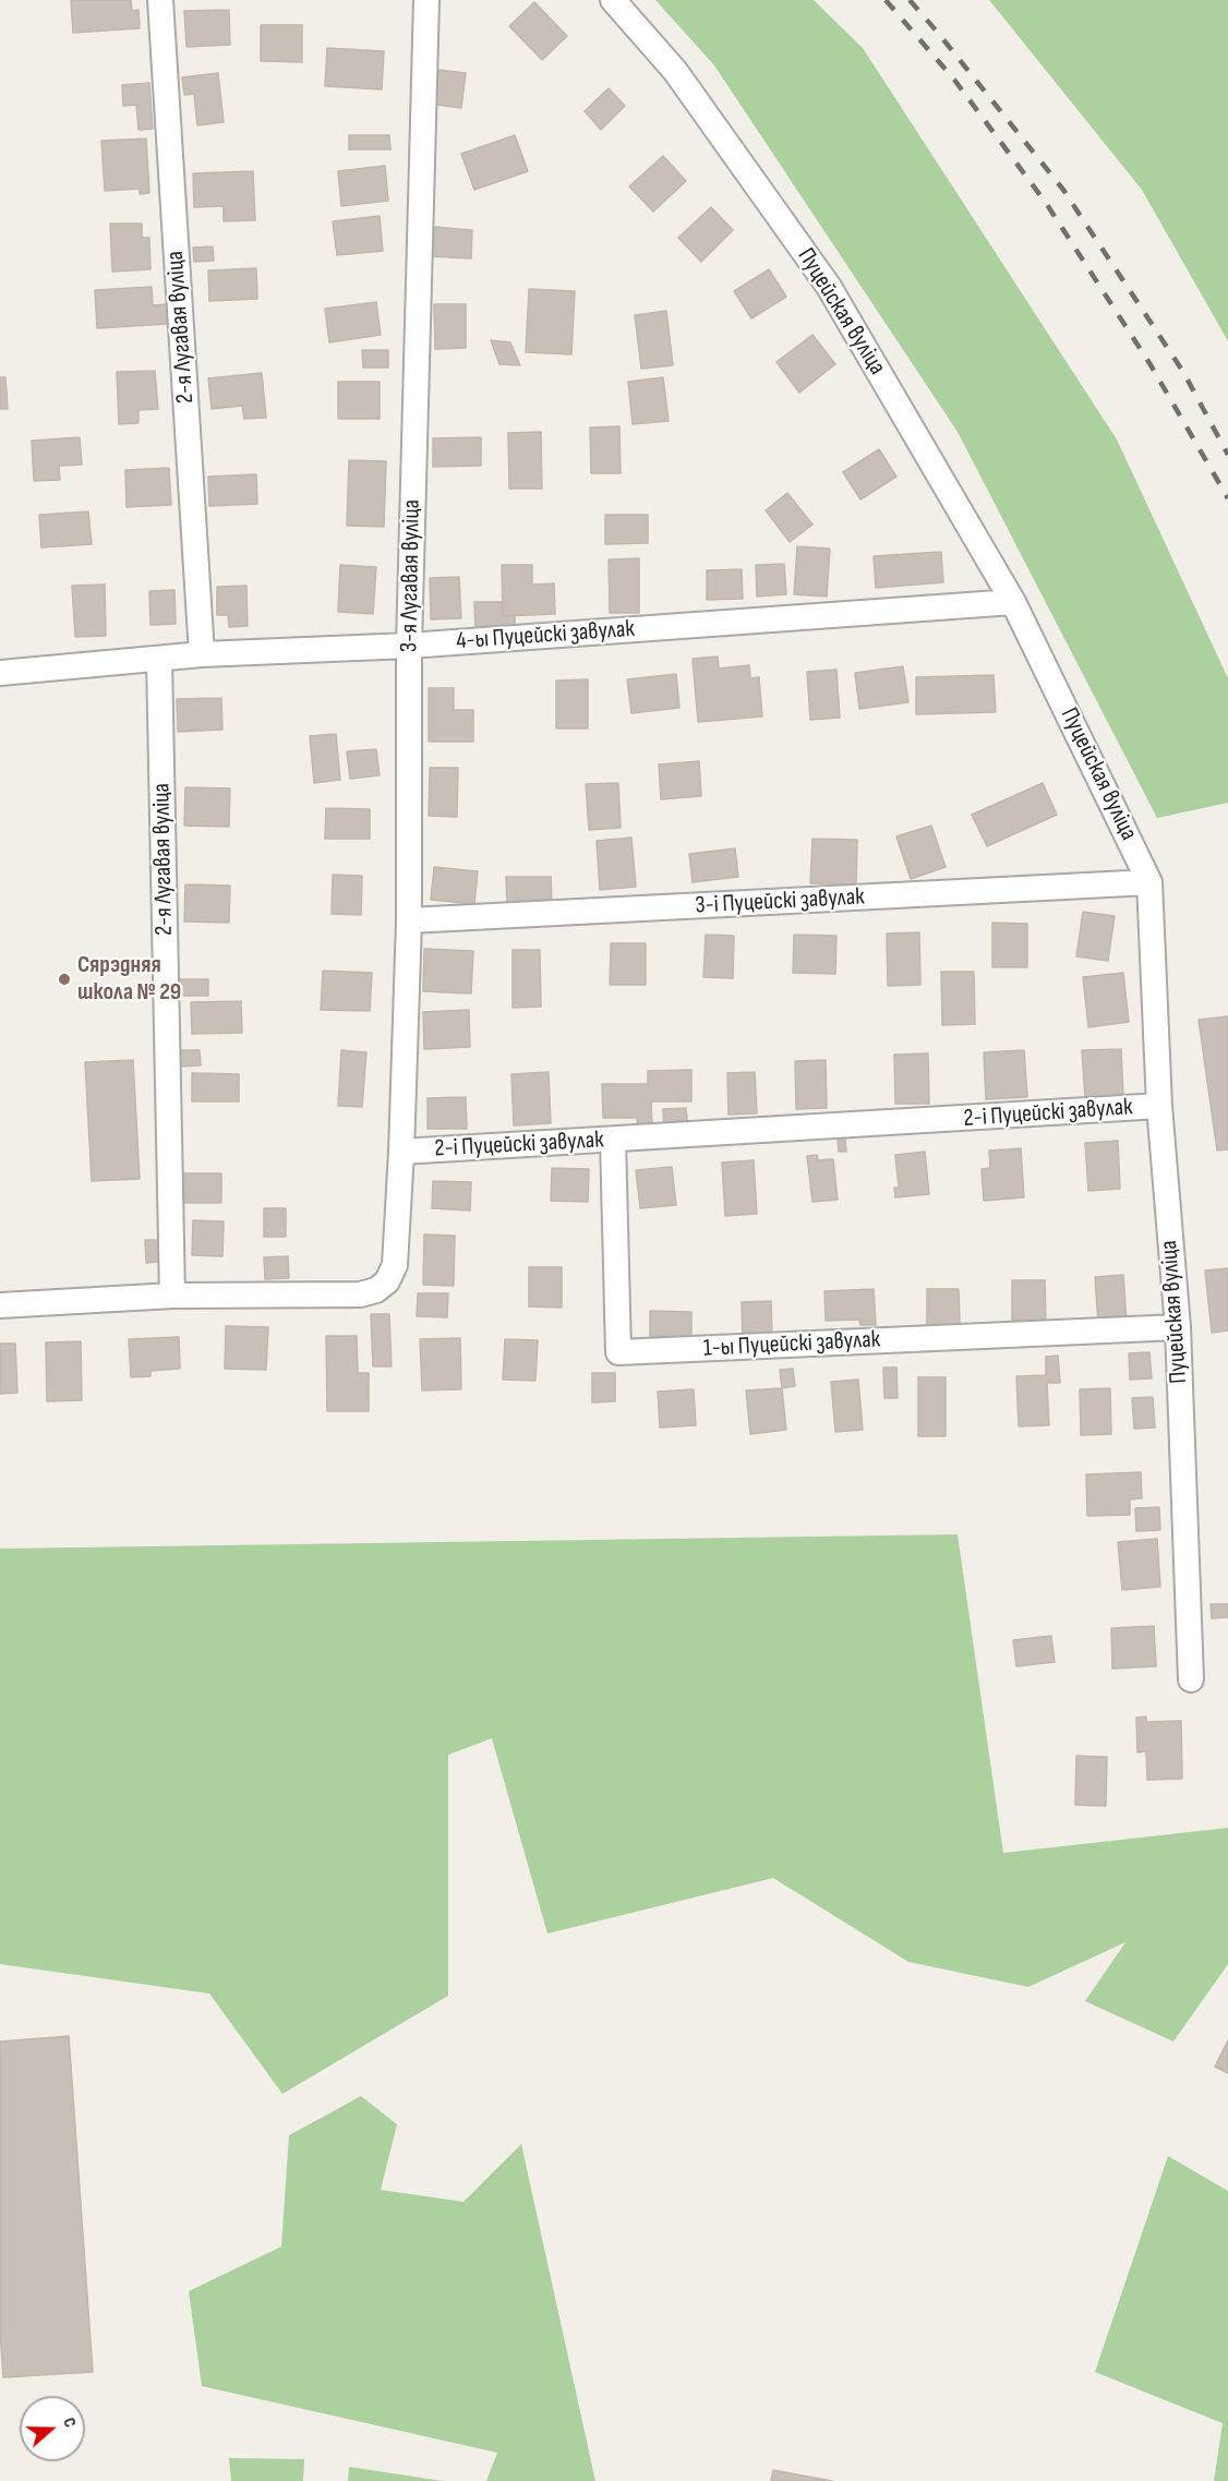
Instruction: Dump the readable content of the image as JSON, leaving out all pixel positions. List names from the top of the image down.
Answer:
{
  "streets": {
    "street": [
      "Пуцейская вуліца",
      "2-я Лугавая вуліца",
      "3-я Лугавая вуліца",
      "4-ы Пуцейскі завулак",
      "3-і Пуцейскі завулак",
      "2-і Пуцейскі завулак",
      "1-ы Пуцейскі завулак"
    ]
  },
  "crossings": [
    ["Пуцейская вуліца", "4-ы Пуцейскі завулак"],
    ["Пуцейская вуліца", "3-і Пуцейскі завулак"],
    ["Пуцейская вуліца", "2-і Пуцейскі завулак"],
    ["Пуцейская вуліца", "1-ы Пуцейскі завулак"],
    ["2-я Лугавая вуліца", "4-ы Пуцейскі завулак"],
    ["2-я Лугавая вуліца", "2-і Пуцейскі завулак"],
    ["3-я Лугавая вуліца", "4-ы Пуцейскі завулак"],
    ["3-я Лугавая вуліца", "3-і Пуцейскі завулак"],
    ["3-я Лугавая вуліца", "2-і Пуцейскі завулак"],
    ["2-і Пуцейскі завулак", "1-ы Пуцейскі завулак"]
  ],
  "places": ["Сярэдняя школа № 29"],
  "north": "right"
}
